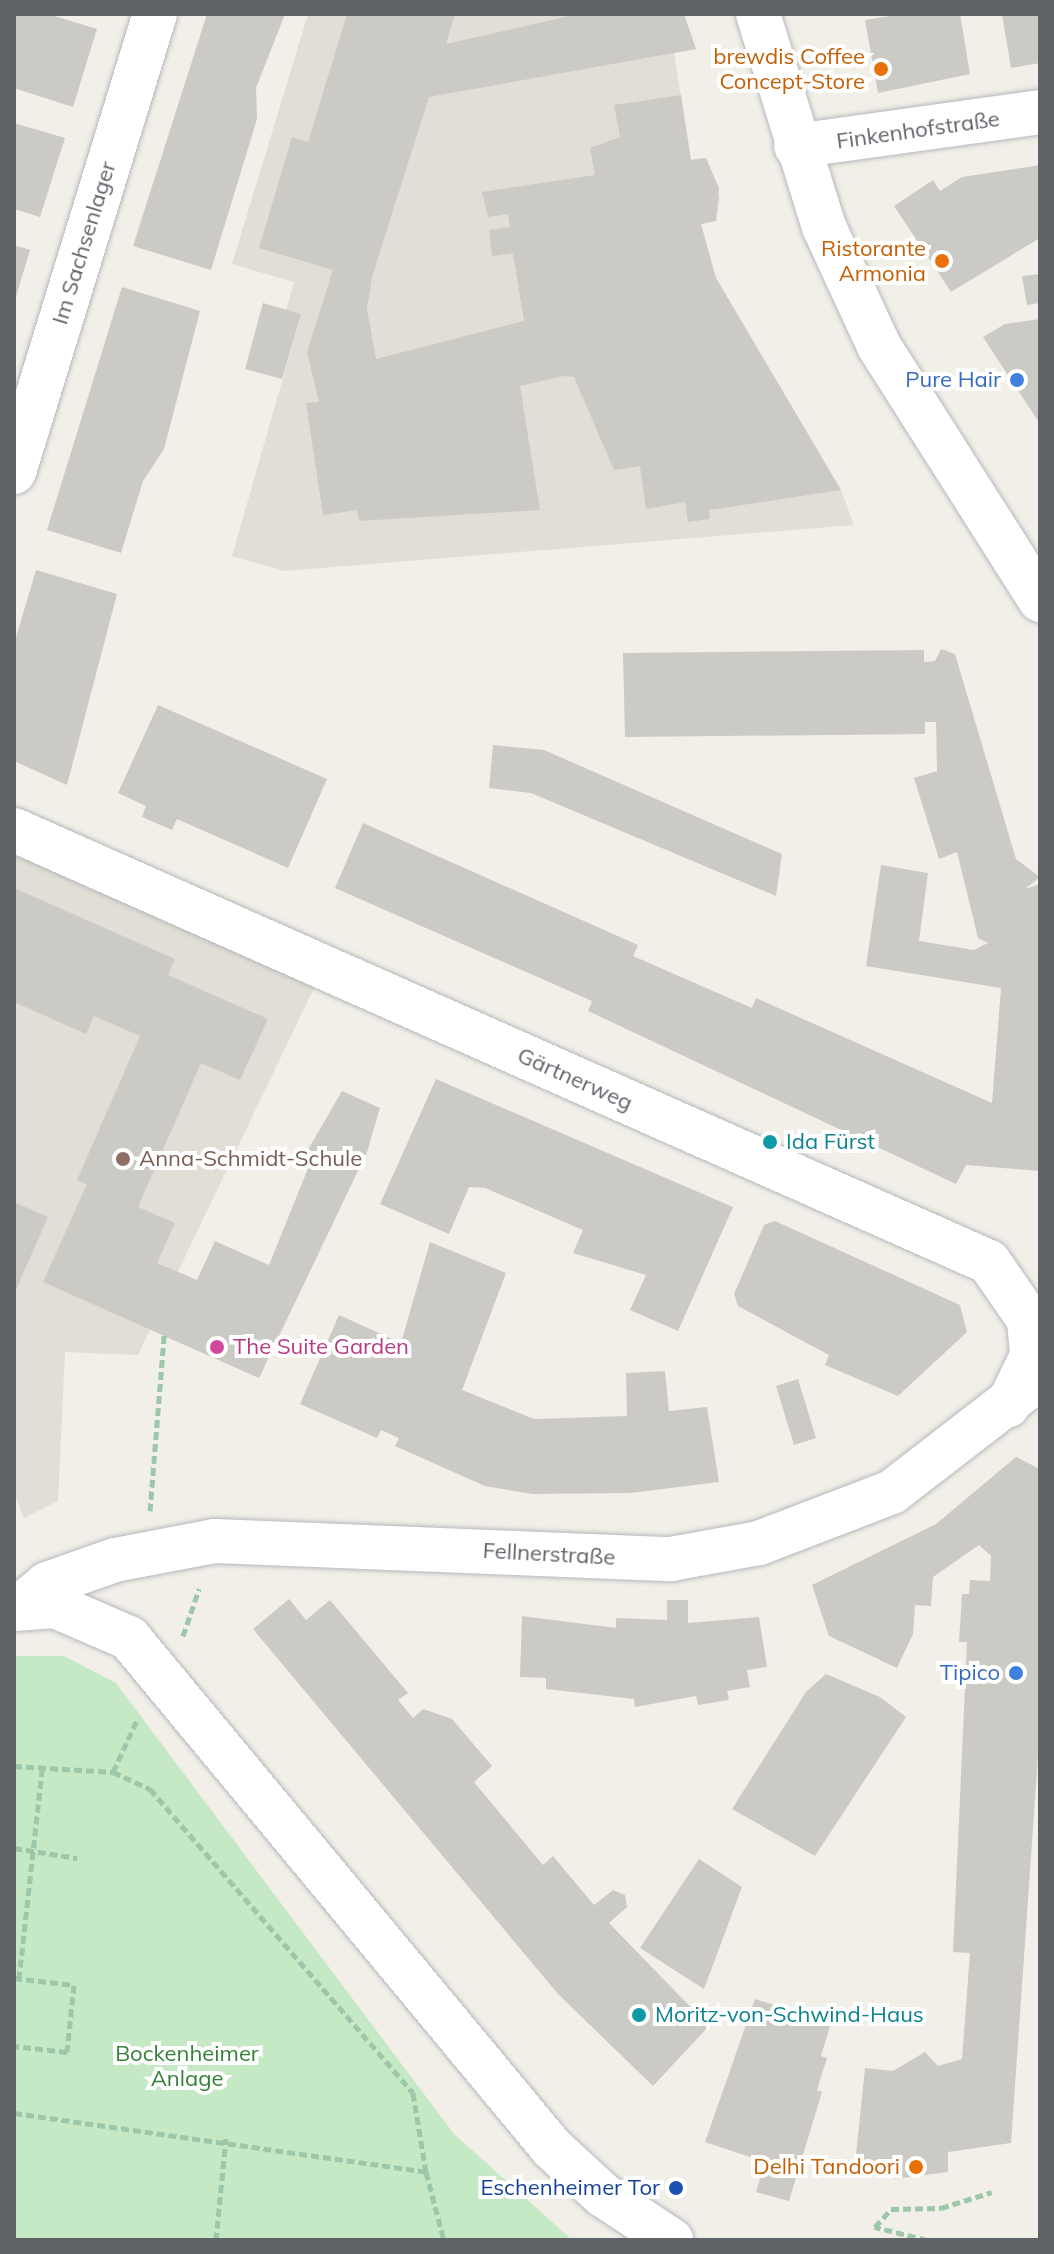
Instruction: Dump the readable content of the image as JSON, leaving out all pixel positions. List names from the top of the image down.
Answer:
{
  "streets": {
    "street": [
      "Finkenhofstraße",
      "Im Sachsenlager",
      "Gärtnerweg",
      "Fellnerstraße"
    ]
  },
  "crossings": [
    ["Gärtnerweg", "Fellnerstraße"]
  ],
  "parks": ["Bockenheimer Anlage"],
  "places": [
    "brewdis Coffee Concept-Store",
    "Ristorante Armonia",
    "Pure Hair",
    "Ida Fürst",
    "Anna-Schmidt-Schule",
    "The Suite Garden",
    "Tipico",
    "Moritz-von-Schwind-Haus",
    "Delhi Tandoori",
    "Eschenheimer Tor"
  ]
}
